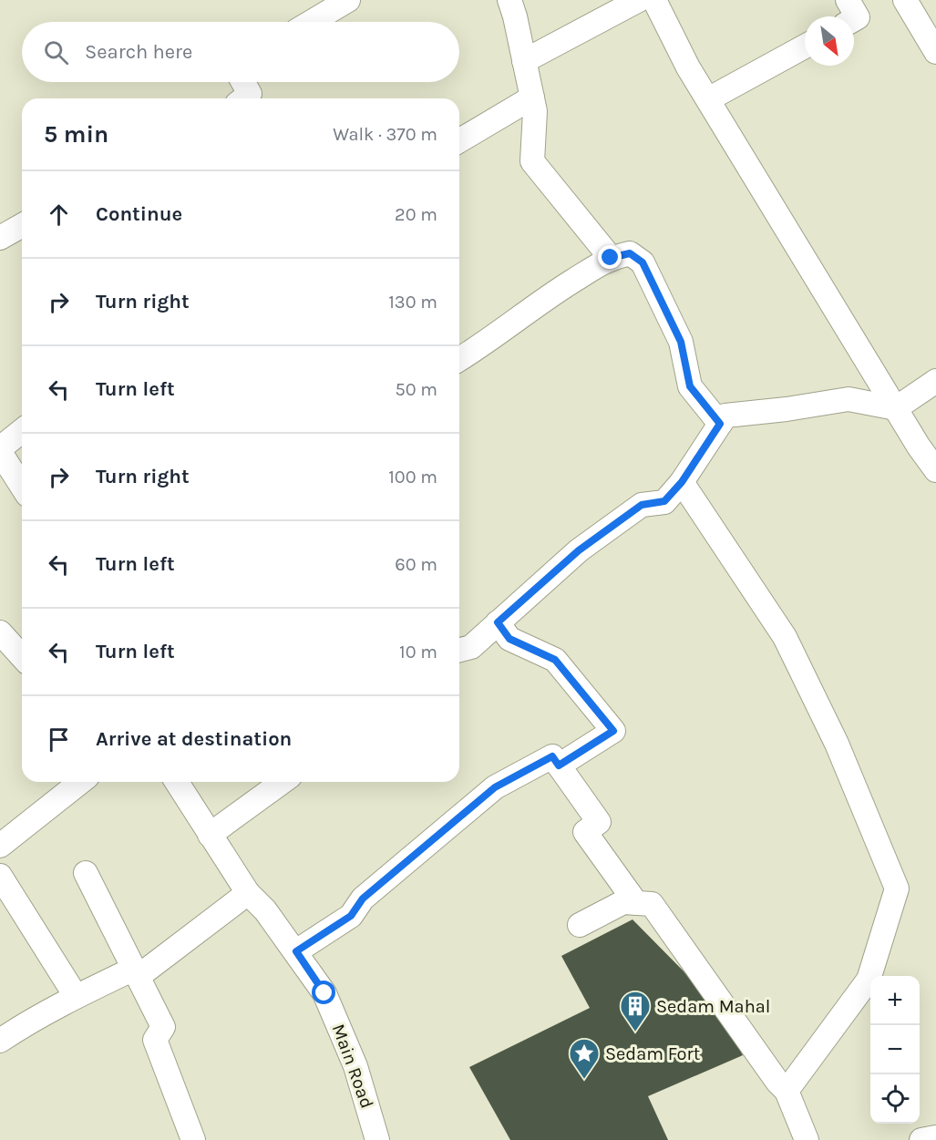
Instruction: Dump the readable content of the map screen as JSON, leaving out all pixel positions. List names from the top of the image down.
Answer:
{
  "streets": {
    "street": ["Main Road"]
  },
  "places": {
    "building": ["Sedam Mahal"],
    "place": ["Sedam Fort"]
  },
  "north": "bottom right",
  "page": {
    "search": "Search here",
    "heading": ["5 min", "Walk · 370 m"],
    "list": [
      ["Continue", "20 m"],
      ["Turn right", "130 m"],
      ["Turn left", "50 m"],
      ["Turn right", "100 m"],
      ["Turn left", "60 m"],
      ["Turn left", "10 m"],
      "Arrive at destination"
    ],
    "map_buttons": ["+", "−"]
  }
}
